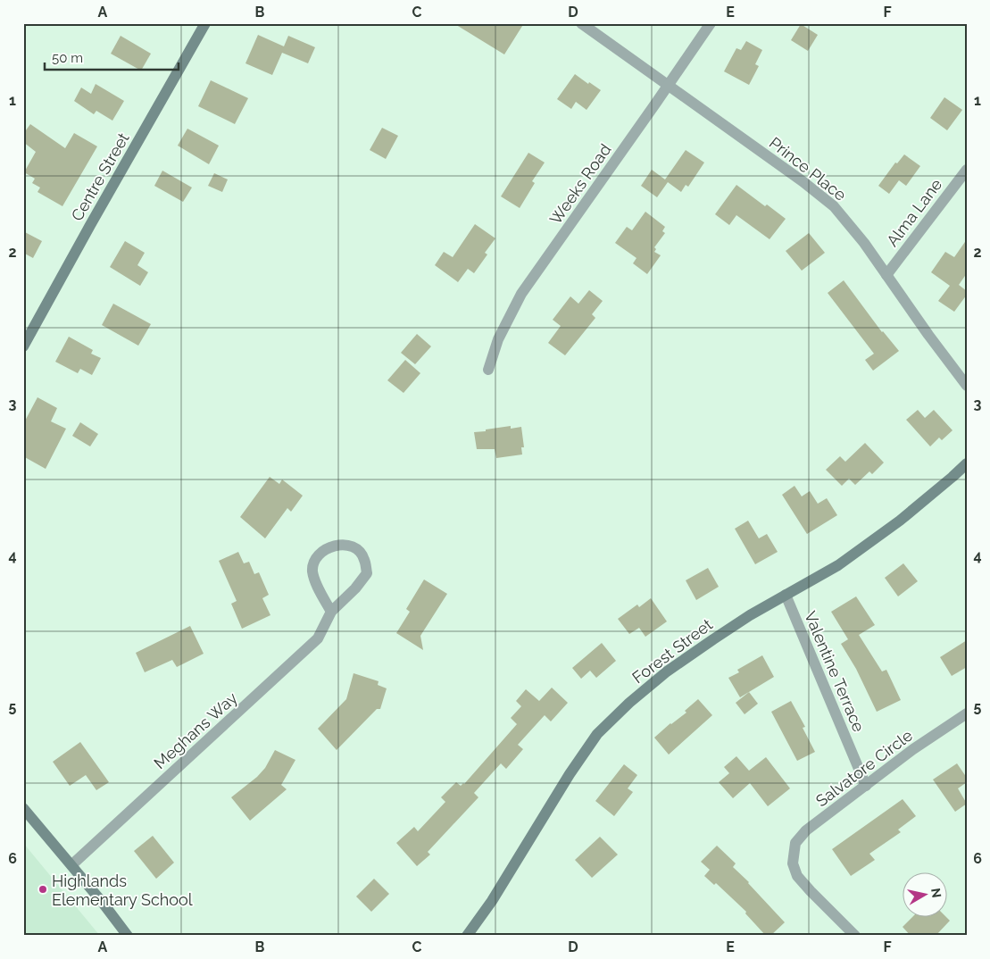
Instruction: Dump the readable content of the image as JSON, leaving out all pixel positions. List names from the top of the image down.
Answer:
{
  "streets": {
    "street": [
      "Prince Place",
      "Centre Street",
      "Weeks Road",
      "Alma Lane",
      "Forest Street",
      "Valentine Terrace",
      "Meghans Way",
      "Salvatore Circle"
    ]
  },
  "crossings": [
    ["Prince Place", "Weeks Road"],
    ["Prince Place", "Alma Lane"],
    ["Forest Street", "Valentine Terrace"],
    ["Valentine Terrace", "Salvatore Circle"]
  ],
  "places": ["Highlands Elementary School"],
  "scale_bar": "50 m",
  "north": "right",
  "grid": {
    "columns": [
      "A",
      "B",
      "C",
      "D",
      "E",
      "F"
    ],
    "rows": [
      "1",
      "2",
      "3",
      "4",
      "5",
      "6"
    ]
  }
}
